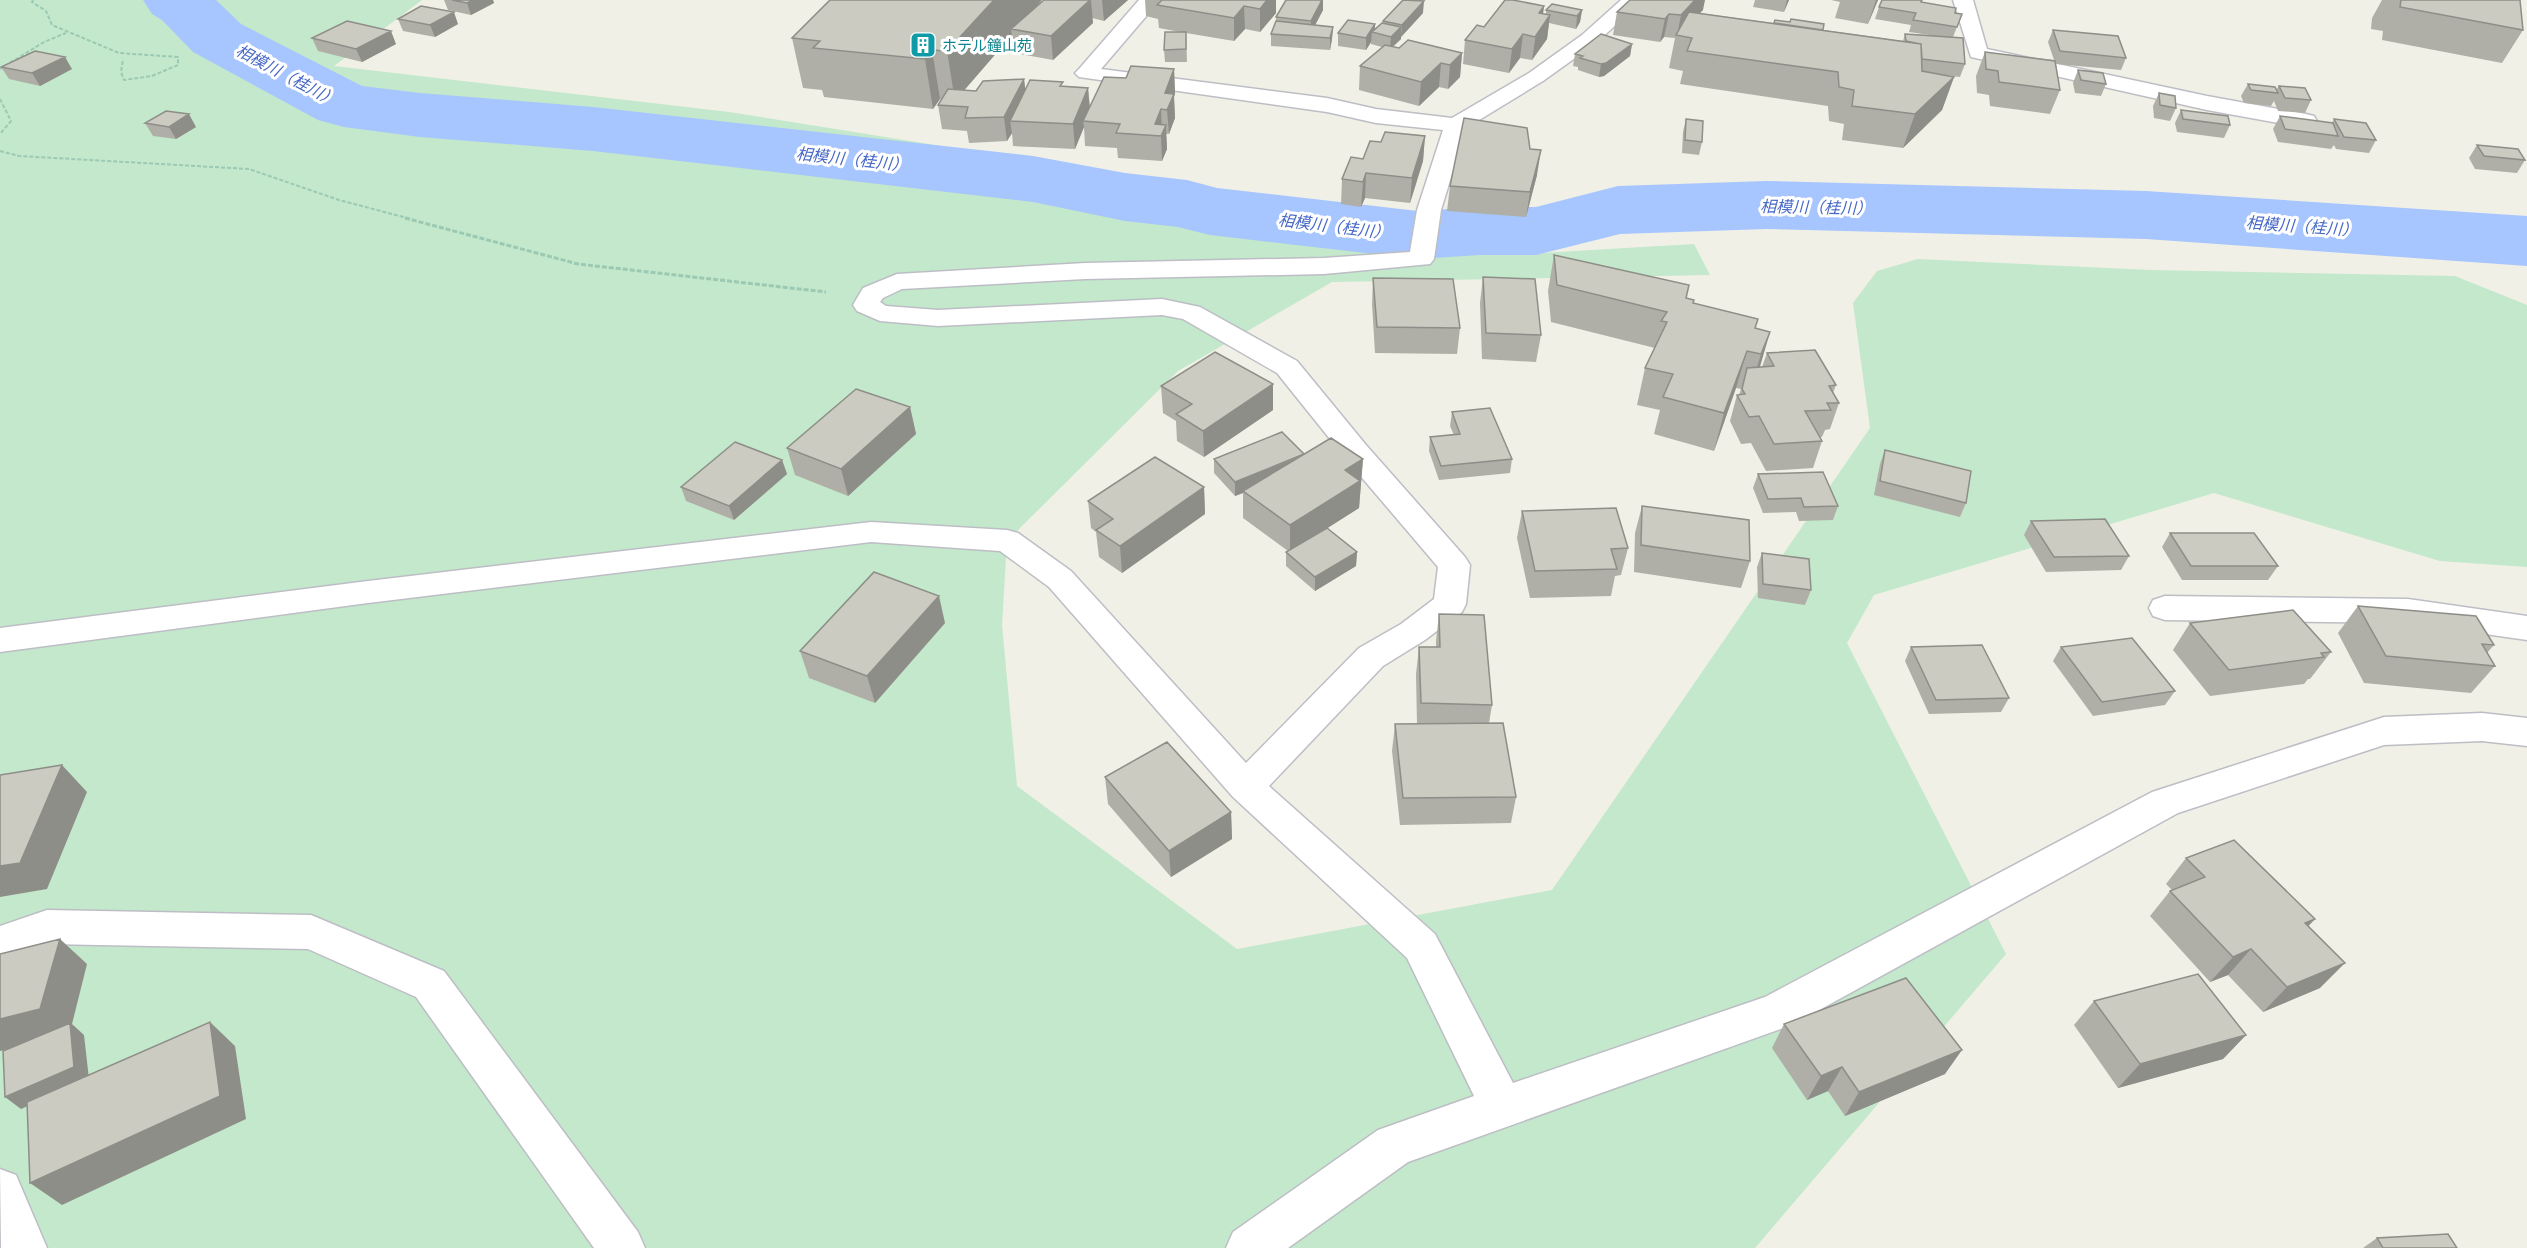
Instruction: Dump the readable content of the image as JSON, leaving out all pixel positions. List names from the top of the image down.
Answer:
{
  "water": ["相模川（桂川）"],
  "places": {
    "building": ["ホテル鐘山苑"]
  }
}
